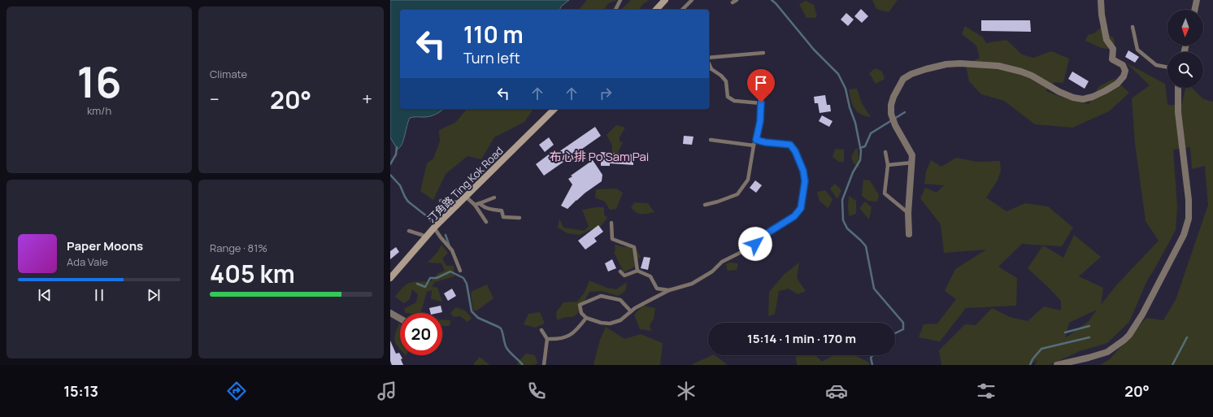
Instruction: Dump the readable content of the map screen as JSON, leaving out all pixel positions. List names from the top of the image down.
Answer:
{
  "streets": {
    "main road": ["汀角路 Ting Kok Road"]
  },
  "districts": ["布心排 Po Sam Pai"],
  "north": "bottom",
  "page": {
    "tile": [
      ["16", "km/h"],
      "Climate",
      ["Range · 81%", "405 km"]
    ],
    "turn": ["110 m", "Turn left"],
    "heat": ["−", "20°", "+"],
    "song": ["Paper Moons", "Ada Vale"],
    "limit": "20",
    "trip": "15:14 · 1 min · 170 m",
    "tabs": ["15:13", "20°"]
  }
}
